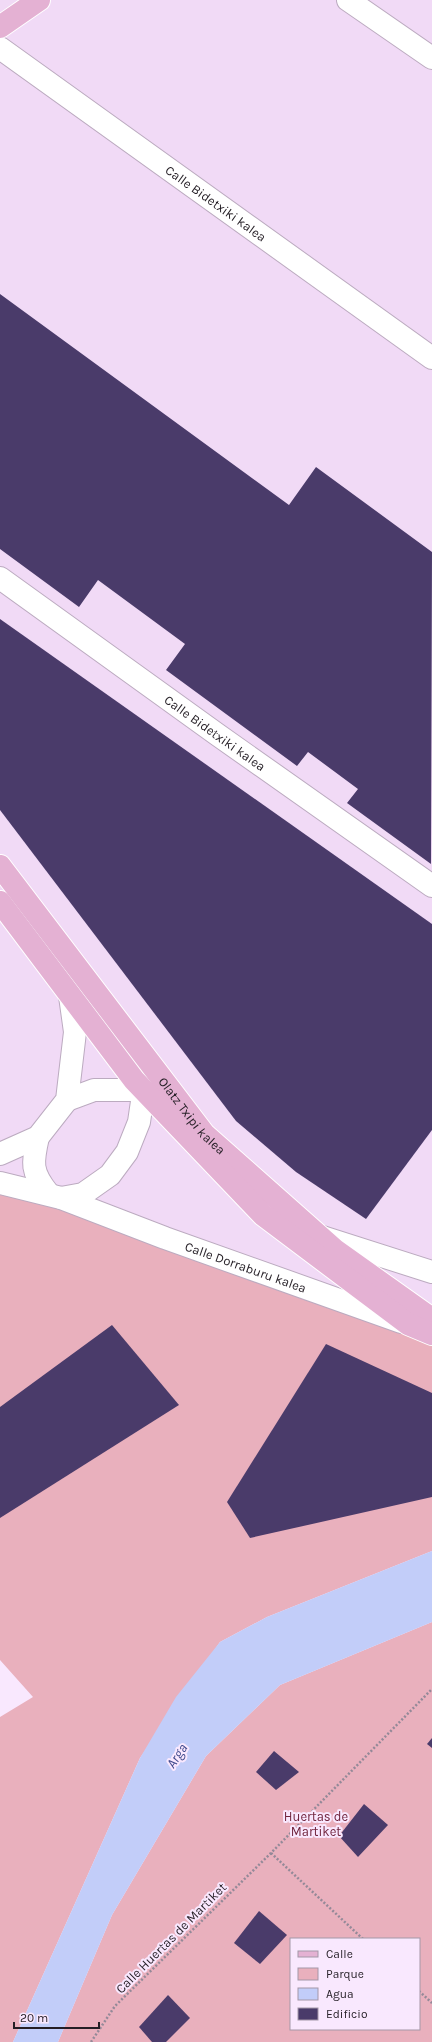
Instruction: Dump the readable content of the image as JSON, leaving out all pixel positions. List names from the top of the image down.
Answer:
{
  "streets": {
    "main road": ["Olatz Txipi kalea", "Calle Dorraburu kalea"],
    "street": ["Calle Bidetxiki kalea"],
    "path": ["Calle Huertas de Martiket"]
  },
  "crossings": [
    ["Olatz Txipi kalea", "Calle Dorraburu kalea"]
  ],
  "water": ["Arga"],
  "parks": ["Huertas de Martiket"],
  "legend": [
    "Calle",
    "Parque",
    "Agua",
    "Edificio"
  ],
  "scale_bar": "20 m"
}
